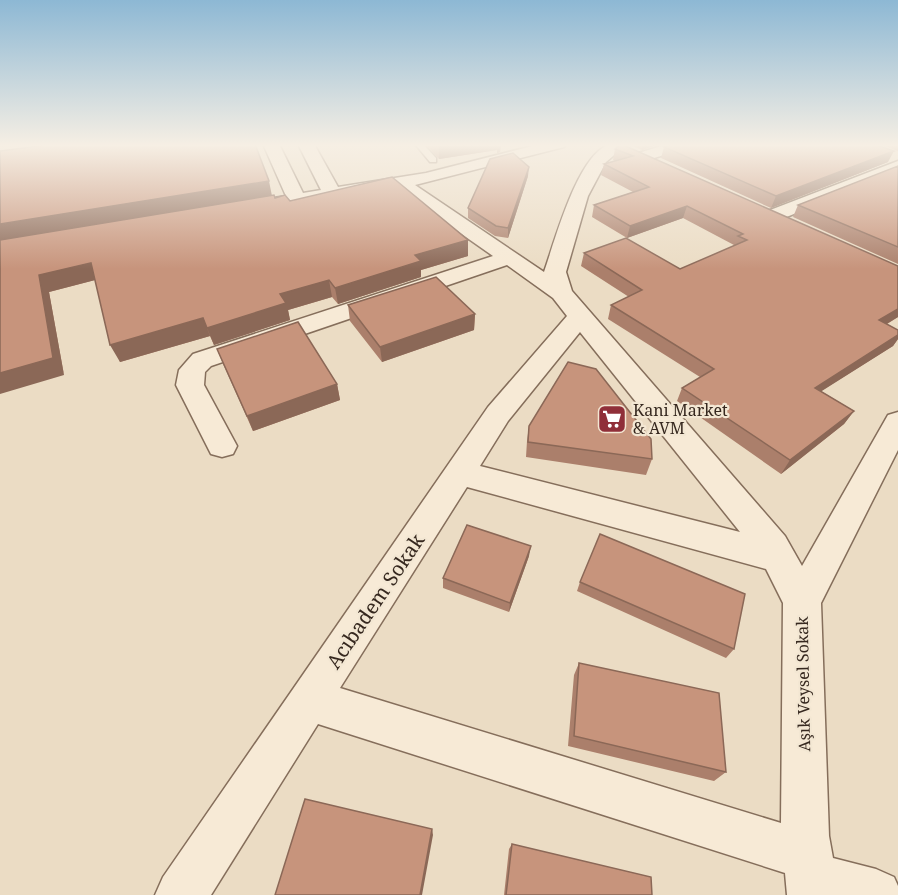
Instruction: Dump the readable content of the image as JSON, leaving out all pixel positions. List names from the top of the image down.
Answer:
{
  "streets": {
    "street": ["Acıbadem Sokak", "Aşık Veysel Sokak"]
  },
  "crossings": [
    ["Acıbadem Sokak", "Aşık Veysel Sokak"]
  ],
  "places": {
    "supermarket": ["Kani Market & AVM"]
  }
}
